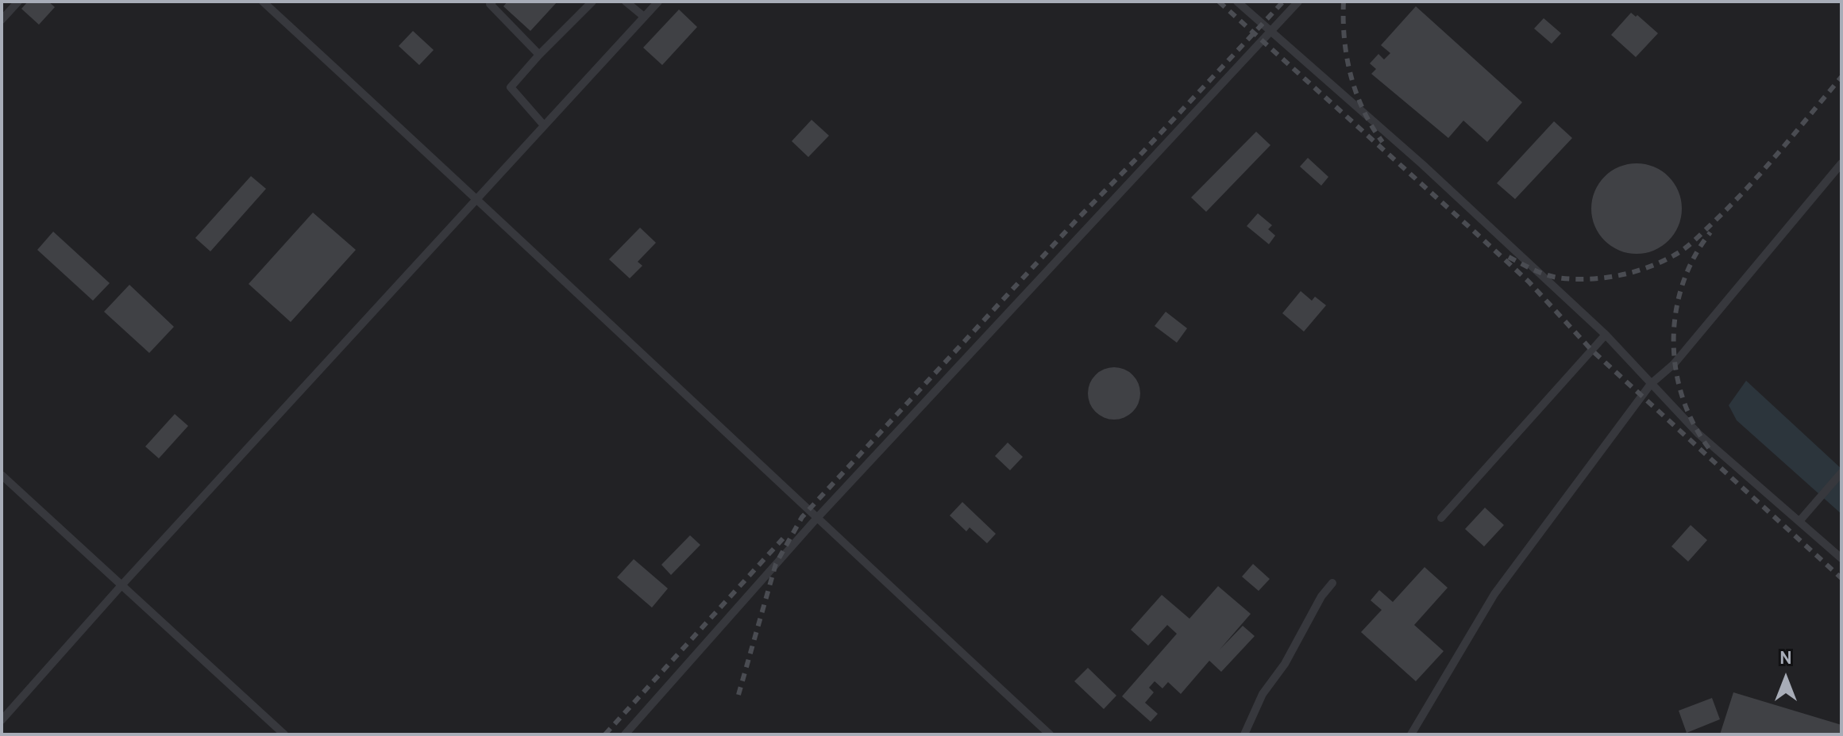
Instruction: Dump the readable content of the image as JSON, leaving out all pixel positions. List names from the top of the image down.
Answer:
{
  "north": "top"
}
